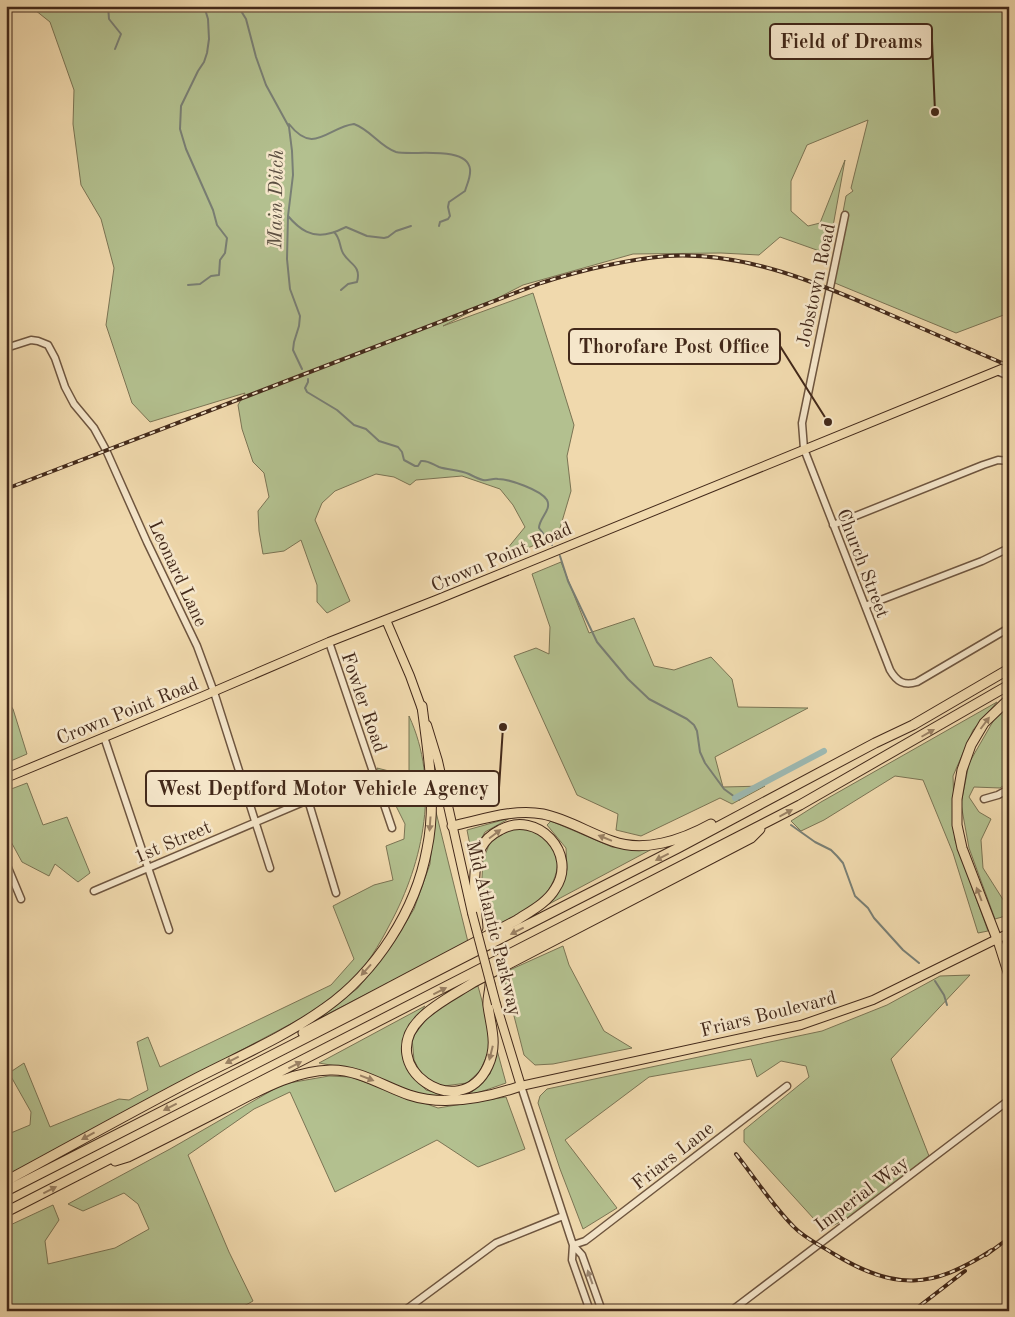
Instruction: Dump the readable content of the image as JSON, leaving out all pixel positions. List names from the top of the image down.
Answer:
{
  "streets": {
    "main road": ["Crown Point Road", "Mid Atlantic Parkway", "Friars Boulevard"],
    "street": [
      "Jobstown Road",
      "Church Street",
      "Leonard Lane",
      "Fowler Road",
      "1st Street",
      "Friars Lane",
      "Imperial Way"
    ]
  },
  "crossings": [
    ["Jobstown Road", "Crown Point Road"],
    ["Jobstown Road", "Church Street"],
    ["Crown Point Road", "Church Street"],
    ["Crown Point Road", "Leonard Lane"],
    ["Crown Point Road", "Fowler Road"],
    ["Crown Point Road", "Mid Atlantic Parkway"],
    ["Leonard Lane", "1st Street"],
    ["Fowler Road", "1st Street"],
    ["Mid Atlantic Parkway", "Friars Boulevard"],
    ["Mid Atlantic Parkway", "Friars Lane"]
  ],
  "water": ["Main Ditch"],
  "places": ["Field of Dreams", "Thorofare Post Office", "West Deptford Motor Vehicle Agency"]
}
